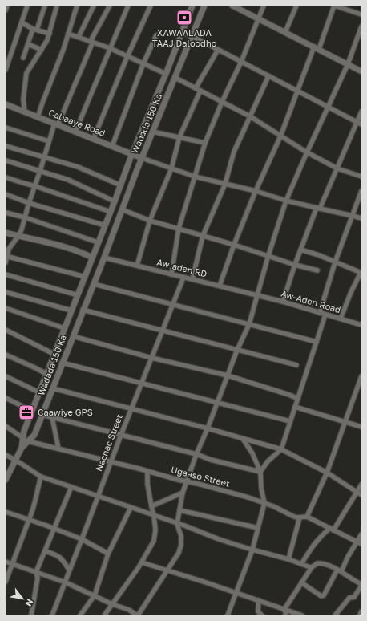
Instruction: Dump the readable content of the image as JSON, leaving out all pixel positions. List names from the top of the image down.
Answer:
{
  "streets": {
    "street": [
      "Cabaaye Road",
      "Wadada 150 Ka",
      "Aw-aden RD",
      "Aw-Aden Road",
      "Nacnac Street",
      "Ugaaso Street"
    ]
  },
  "crossings": [
    ["Cabaaye Road", "Wadada 150 Ka"],
    ["Wadada 150 Ka", "Aw-aden RD"],
    ["Wadada 150 Ka", "Ugaaso Street"],
    ["Aw-aden RD", "Aw-Aden Road"],
    ["Aw-aden RD", "Nacnac Street"],
    ["Nacnac Street", "Ugaaso Street"]
  ],
  "places": {
    "bank": ["XAWAALADA TAAJ Daloodho"],
    "office": ["Caawiye GPS"]
  },
  "north": "bottom right"
}
